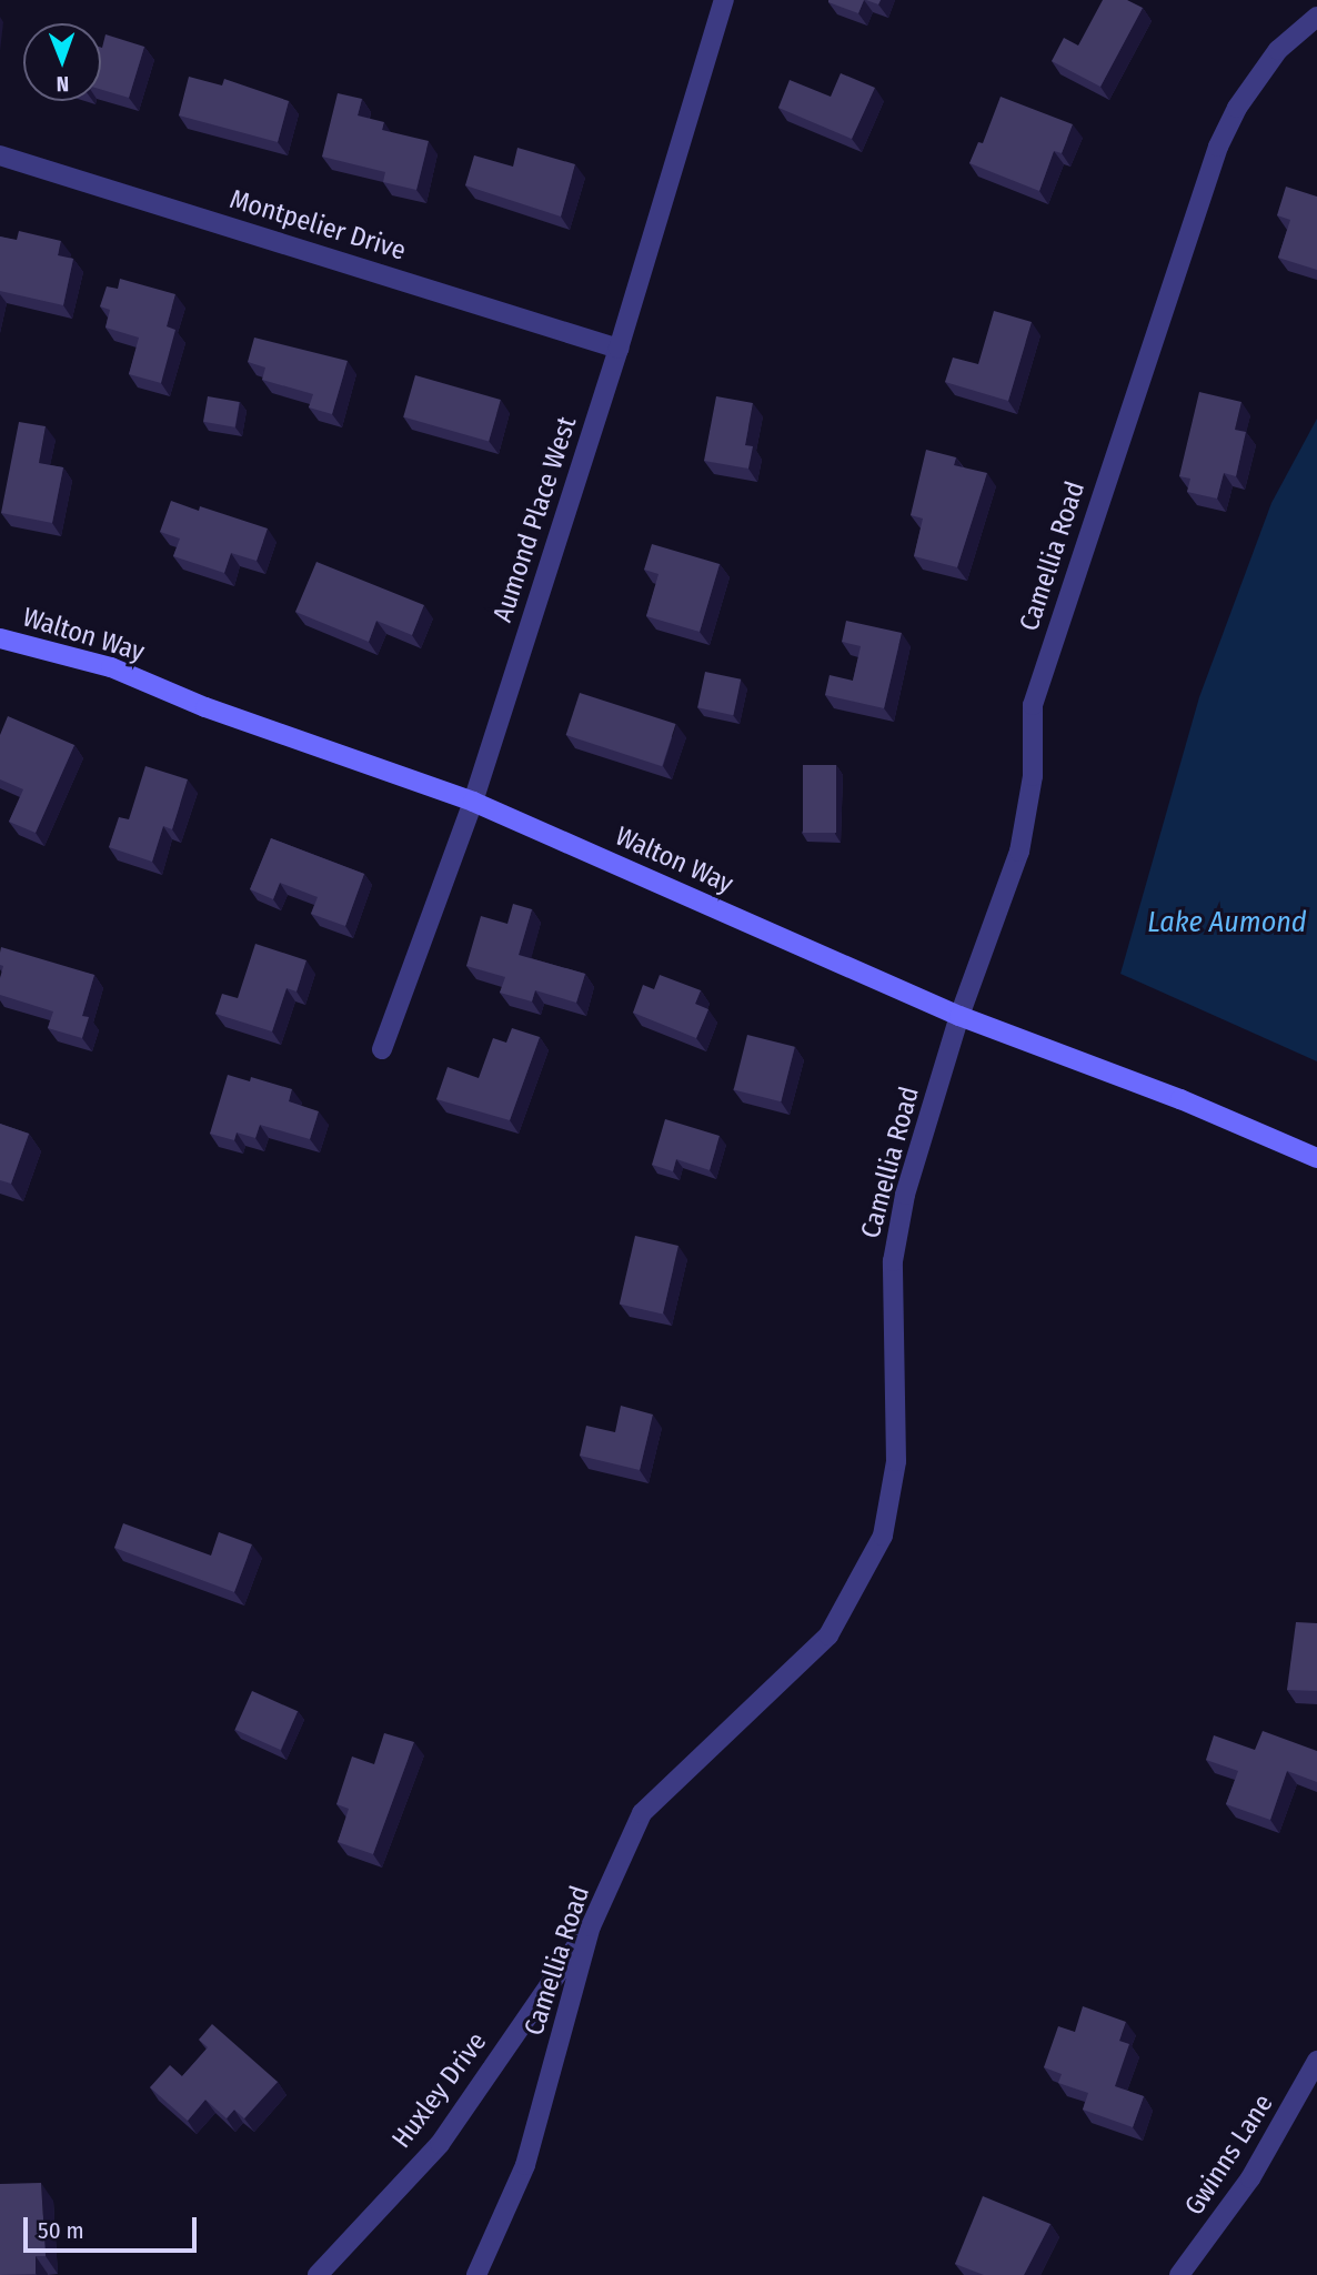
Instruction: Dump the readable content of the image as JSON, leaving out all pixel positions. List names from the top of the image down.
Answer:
{
  "streets": {
    "main road": ["Walton Way"],
    "street": [
      "Montpelier Drive",
      "Aumond Place West",
      "Camellia Road",
      "Huxley Drive",
      "Gwinns Lane"
    ]
  },
  "crossings": [
    ["Montpelier Drive", "Aumond Place West"],
    ["Aumond Place West", "Walton Way"],
    ["Camellia Road", "Walton Way"],
    ["Camellia Road", "Huxley Drive"]
  ],
  "water": ["Lake Aumond"],
  "scale_bar": "50 m",
  "north": "bottom"
}
